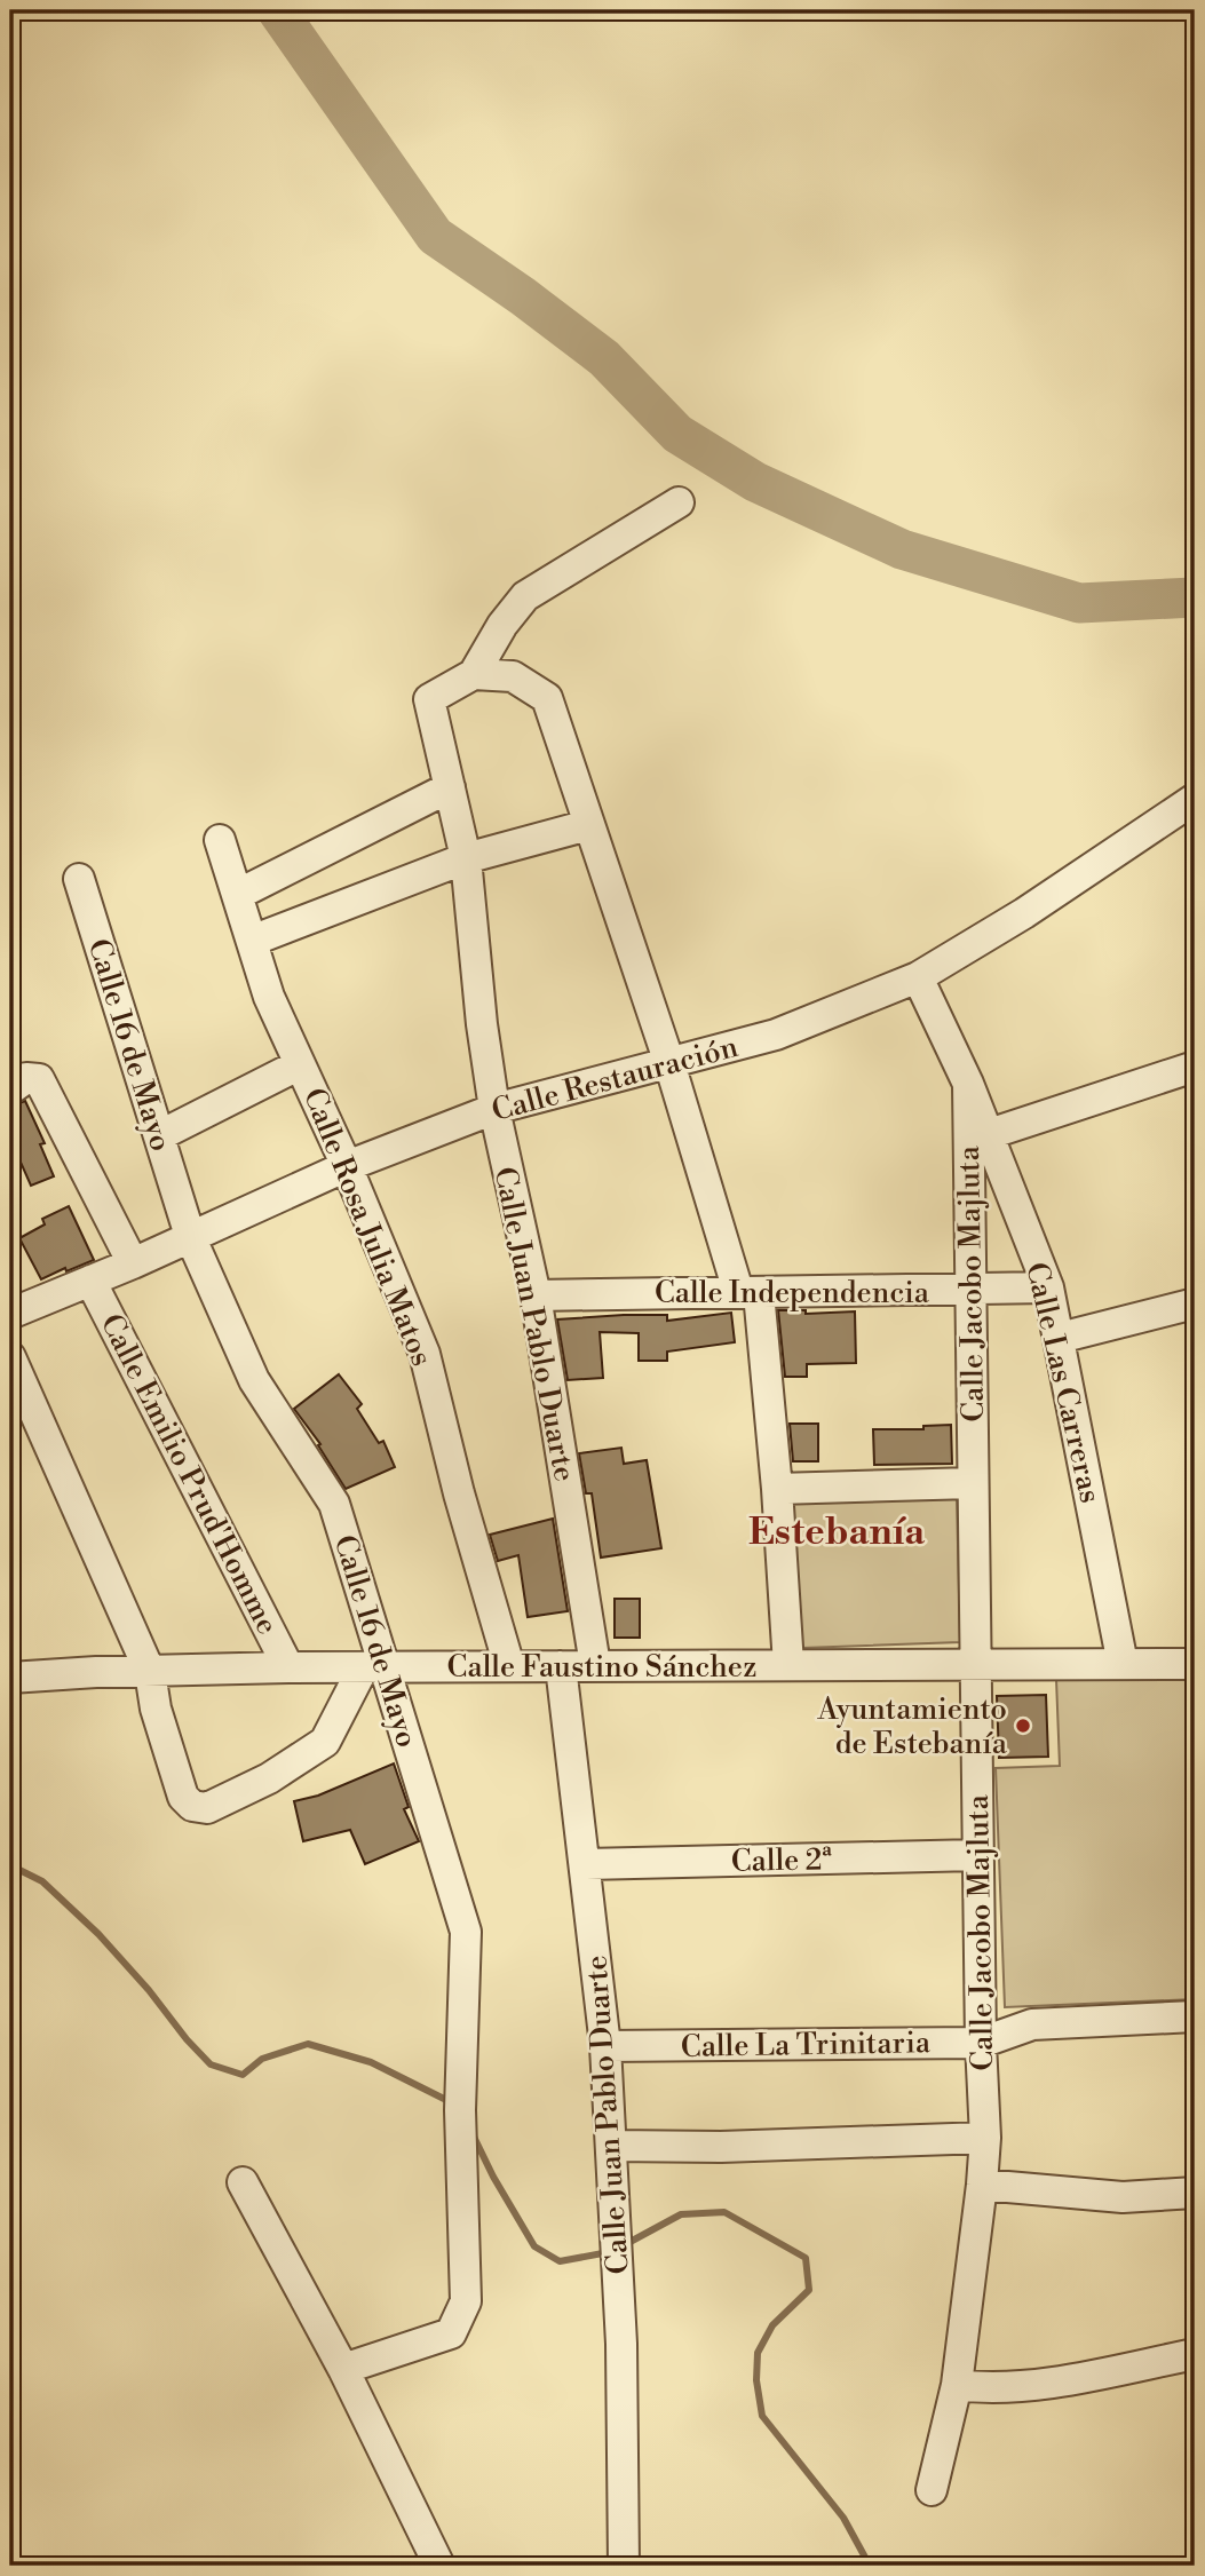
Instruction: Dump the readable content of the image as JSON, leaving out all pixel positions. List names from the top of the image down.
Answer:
{
  "streets": {
    "street": [
      "Calle 16 de Mayo",
      "Calle Restauración",
      "Calle Rosa Julia Matos",
      "Calle Jacobo Majluta",
      "Calle Independencia",
      "Calle Juan Pablo Duarte",
      "Calle Las Carreras",
      "Calle Emilio Prud'Homme",
      "Calle Faustino Sánchez",
      "Calle 2ª",
      "Calle La Trinitaria"
    ]
  },
  "crossings": [
    ["Calle 16 de Mayo", "Calle Restauración"],
    ["Calle 16 de Mayo", "Calle Faustino Sánchez"],
    ["Calle Restauración", "Calle Rosa Julia Matos"],
    ["Calle Restauración", "Calle Jacobo Majluta"],
    ["Calle Restauración", "Calle Juan Pablo Duarte"],
    ["Calle Restauración", "Calle Emilio Prud'Homme"],
    ["Calle Rosa Julia Matos", "Calle Faustino Sánchez"],
    ["Calle Jacobo Majluta", "Calle Independencia"],
    ["Calle Jacobo Majluta", "Calle Las Carreras"],
    ["Calle Jacobo Majluta", "Calle Faustino Sánchez"],
    ["Calle Jacobo Majluta", "Calle 2ª"],
    ["Calle Jacobo Majluta", "Calle La Trinitaria"],
    ["Calle Independencia", "Calle Juan Pablo Duarte"],
    ["Calle Independencia", "Calle Las Carreras"],
    ["Calle Juan Pablo Duarte", "Calle Faustino Sánchez"],
    ["Calle Juan Pablo Duarte", "Calle 2ª"],
    ["Calle Juan Pablo Duarte", "Calle La Trinitaria"],
    ["Calle Las Carreras", "Calle Faustino Sánchez"],
    ["Calle Emilio Prud'Homme", "Calle Faustino Sánchez"]
  ],
  "districts": ["Estebanía"],
  "places": ["Ayuntamiento de Estebanía"]
}
